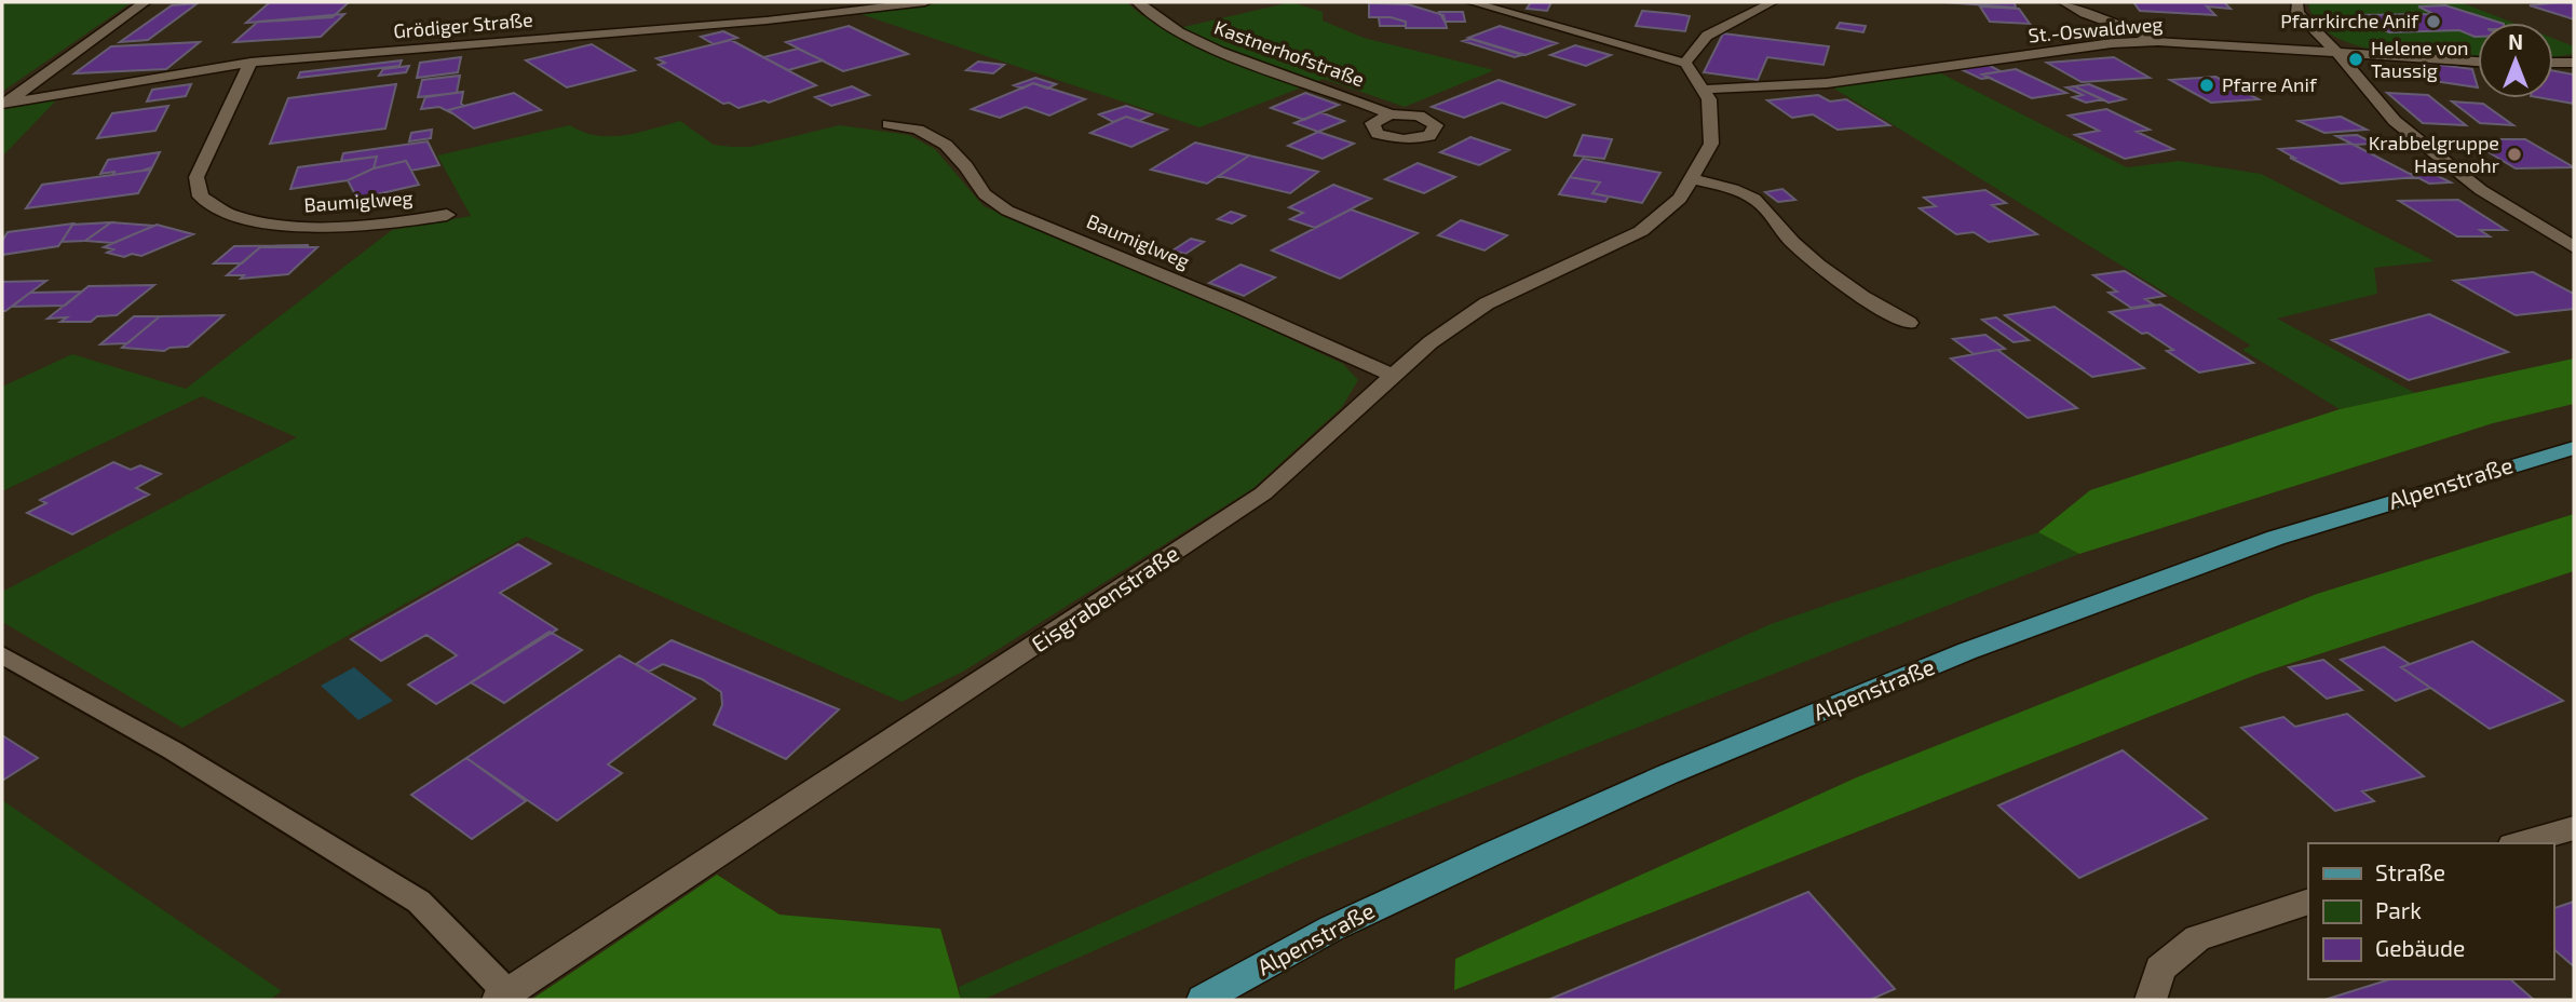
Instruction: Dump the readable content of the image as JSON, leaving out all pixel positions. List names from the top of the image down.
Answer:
{
  "streets": {
    "main road": ["Alpenstraße"],
    "street": [
      "Grödiger Straße",
      "St.-Oswaldweg",
      "Kastnerhofstraße",
      "Baumiglweg",
      "Eisgrabenstraße"
    ]
  },
  "crossings": [
    ["Grödiger Straße", "Baumiglweg"],
    ["St.-Oswaldweg", "Eisgrabenstraße"],
    ["Baumiglweg", "Eisgrabenstraße"]
  ],
  "places": [
    "Pfarrkirche Anif",
    "Helene von Taussig",
    "Pfarre Anif",
    "Krabbelgruppe Hasenohr"
  ],
  "legend": ["Straße", "Park", "Gebäude"],
  "north": "top"
}
